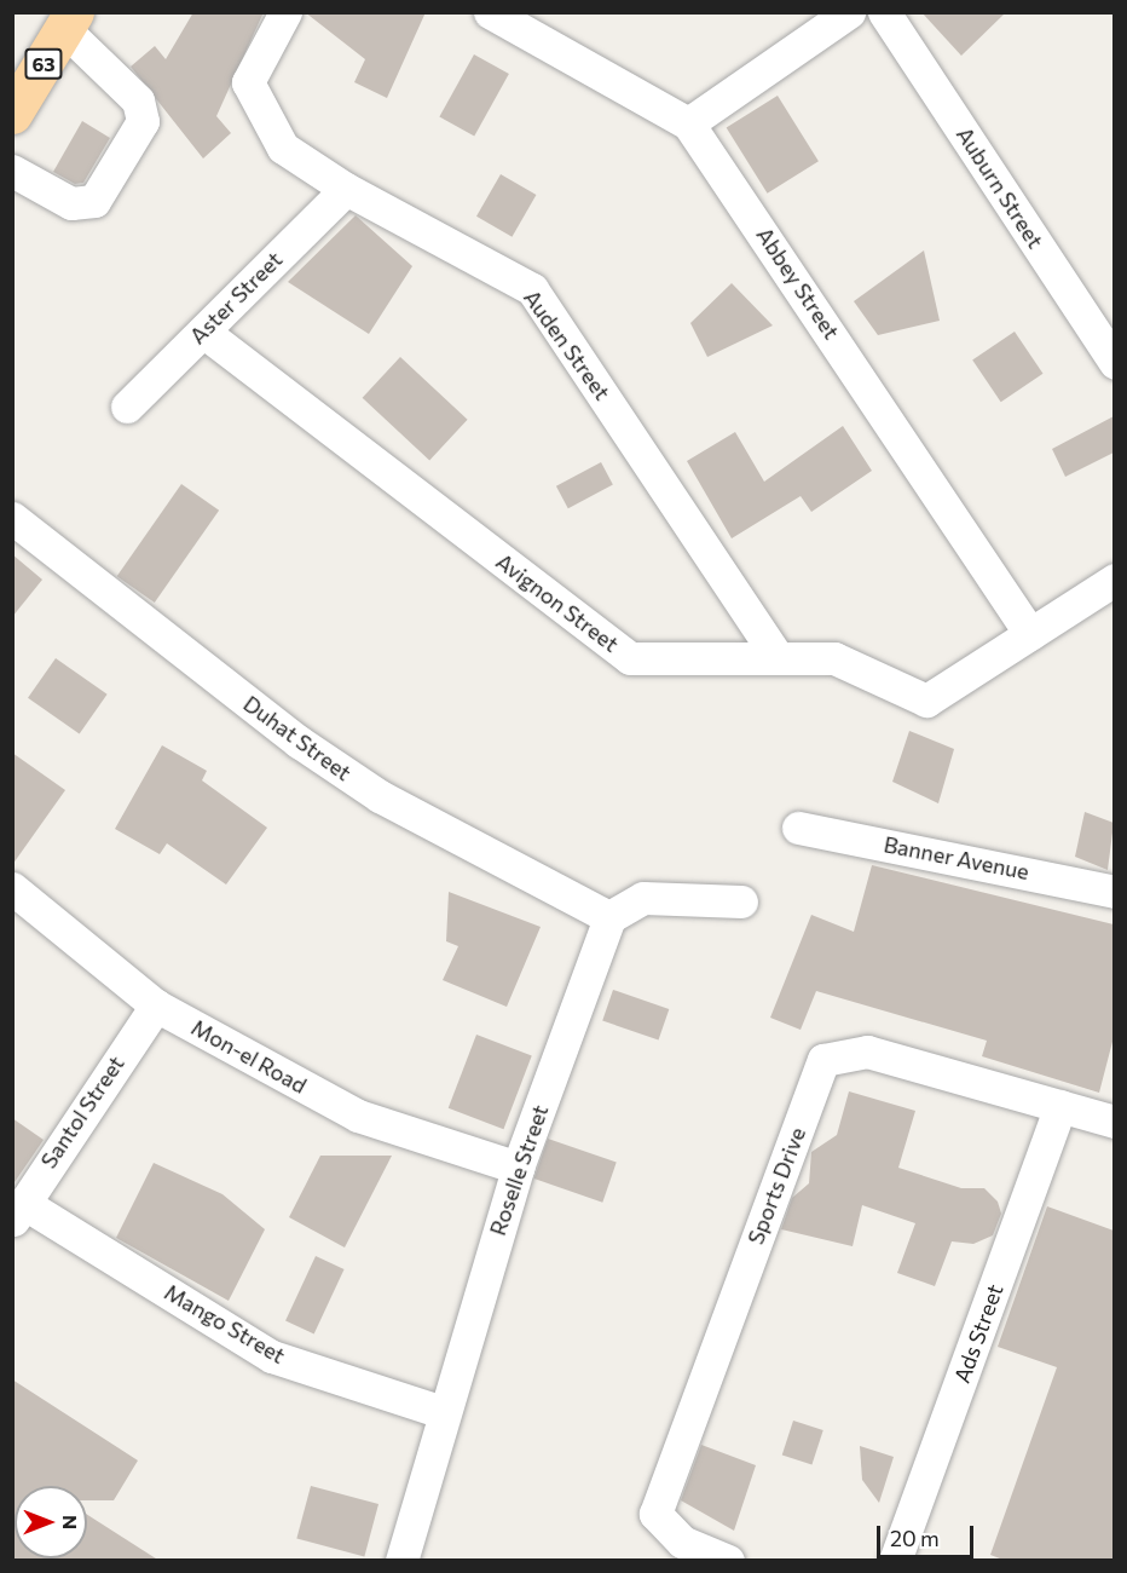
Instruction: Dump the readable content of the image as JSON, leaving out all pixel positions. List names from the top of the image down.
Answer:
{
  "streets": {
    "main road": ["63"],
    "street": [
      "Auburn Street",
      "Abbey Street",
      "Aster Street",
      "Auden Street",
      "Avignon Street",
      "Duhat Street",
      "Banner Avenue",
      "Mon-el Road",
      "Santol Street",
      "Roselle Street",
      "Sports Drive",
      "Mango Street",
      "Ads Street"
    ]
  },
  "crossings": [
    ["Abbey Street", "Avignon Street"],
    ["Aster Street", "Auden Street"],
    ["Aster Street", "Avignon Street"],
    ["Auden Street", "Avignon Street"],
    ["Duhat Street", "Roselle Street"],
    ["Mon-el Road", "Santol Street"],
    ["Mon-el Road", "Roselle Street"],
    ["Santol Street", "Mango Street"],
    ["Roselle Street", "Mango Street"],
    ["Sports Drive", "Ads Street"]
  ],
  "scale_bar": "20 m",
  "north": "right"
}
